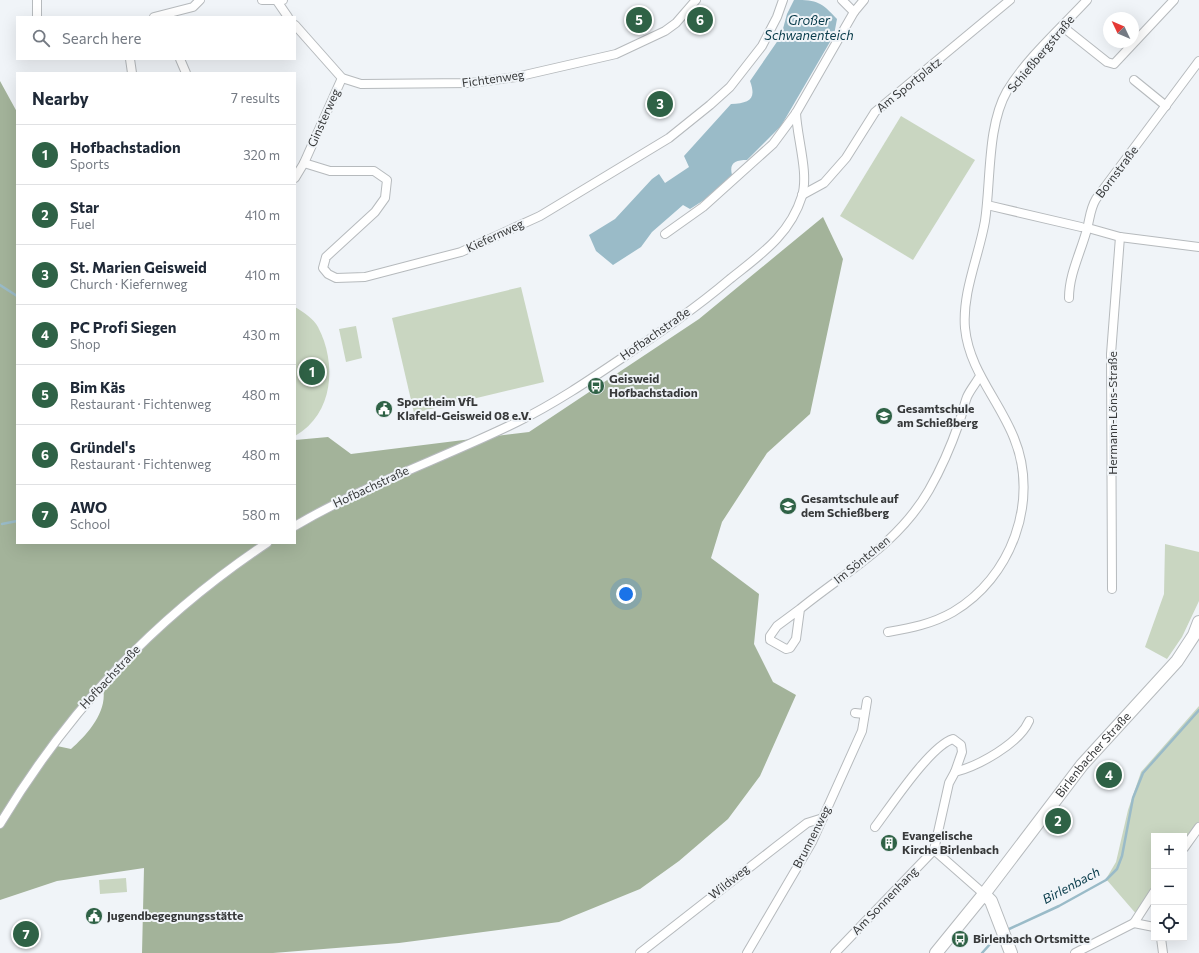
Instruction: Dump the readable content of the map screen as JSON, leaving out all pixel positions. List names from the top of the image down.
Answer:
{
  "streets": {
    "main road": ["Birlenbacher Straße"],
    "street": [
      "Schießbergstraße",
      "Fichtenweg",
      "Am Sportplatz",
      "Ginsterweg",
      "Bornstraße",
      "Kiefernweg",
      "Hofbachstraße",
      "Hermann-Löns-Straße",
      "Im Söntchen",
      "Brunnenweg",
      "Wildweg",
      "Am Sonnenhang"
    ]
  },
  "crossings": [
    ["Schießbergstraße", "Im Söntchen"],
    ["Fichtenweg", "Ginsterweg"],
    ["Am Sportplatz", "Hofbachstraße"],
    ["Ginsterweg", "Kiefernweg"],
    ["Brunnenweg", "Wildweg"]
  ],
  "water": ["Großer Schwanenteich", "Birlenbach"],
  "places": {
    "bus stop": ["Geisweid Hofbachstadion", "Birlenbach Ortsmitte"],
    "public building": ["Sportheim VfL Klafeld-Geisweid 08 e.V.", "Jugendbegegnungsstätte"],
    "school or university": ["Gesamtschule am Schießberg", "Gesamtschule auf dem Schießberg"],
    "building": ["Evangelische Kirche Birlenbach"]
  },
  "north": "top left",
  "page": {
    "pins": [
      "5",
      "6",
      "3",
      "1",
      "4",
      "2",
      "7"
    ],
    "search": "Search here",
    "heading": ["Nearby", "7 results"],
    "list": [
      {
        "mark": "1",
        "name": "Hofbachstadion",
        "note": "Sports",
        "value": "320 m"
      },
      {
        "mark": "2",
        "name": "Star",
        "note": "Fuel",
        "value": "410 m"
      },
      {
        "mark": "3",
        "name": "St. Marien Geisweid",
        "note": "Church · Kiefernweg",
        "value": "410 m"
      },
      {
        "mark": "4",
        "name": "PC Profi Siegen",
        "note": "Shop",
        "value": "430 m"
      },
      {
        "mark": "5",
        "name": "Bim Käs",
        "note": "Restaurant · Fichtenweg",
        "value": "480 m"
      },
      {
        "mark": "6",
        "name": "Gründel's",
        "note": "Restaurant · Fichtenweg",
        "value": "480 m"
      },
      {
        "mark": "7",
        "name": "AWO",
        "note": "School",
        "value": "580 m"
      }
    ],
    "map_buttons": ["+", "−"]
  }
}
